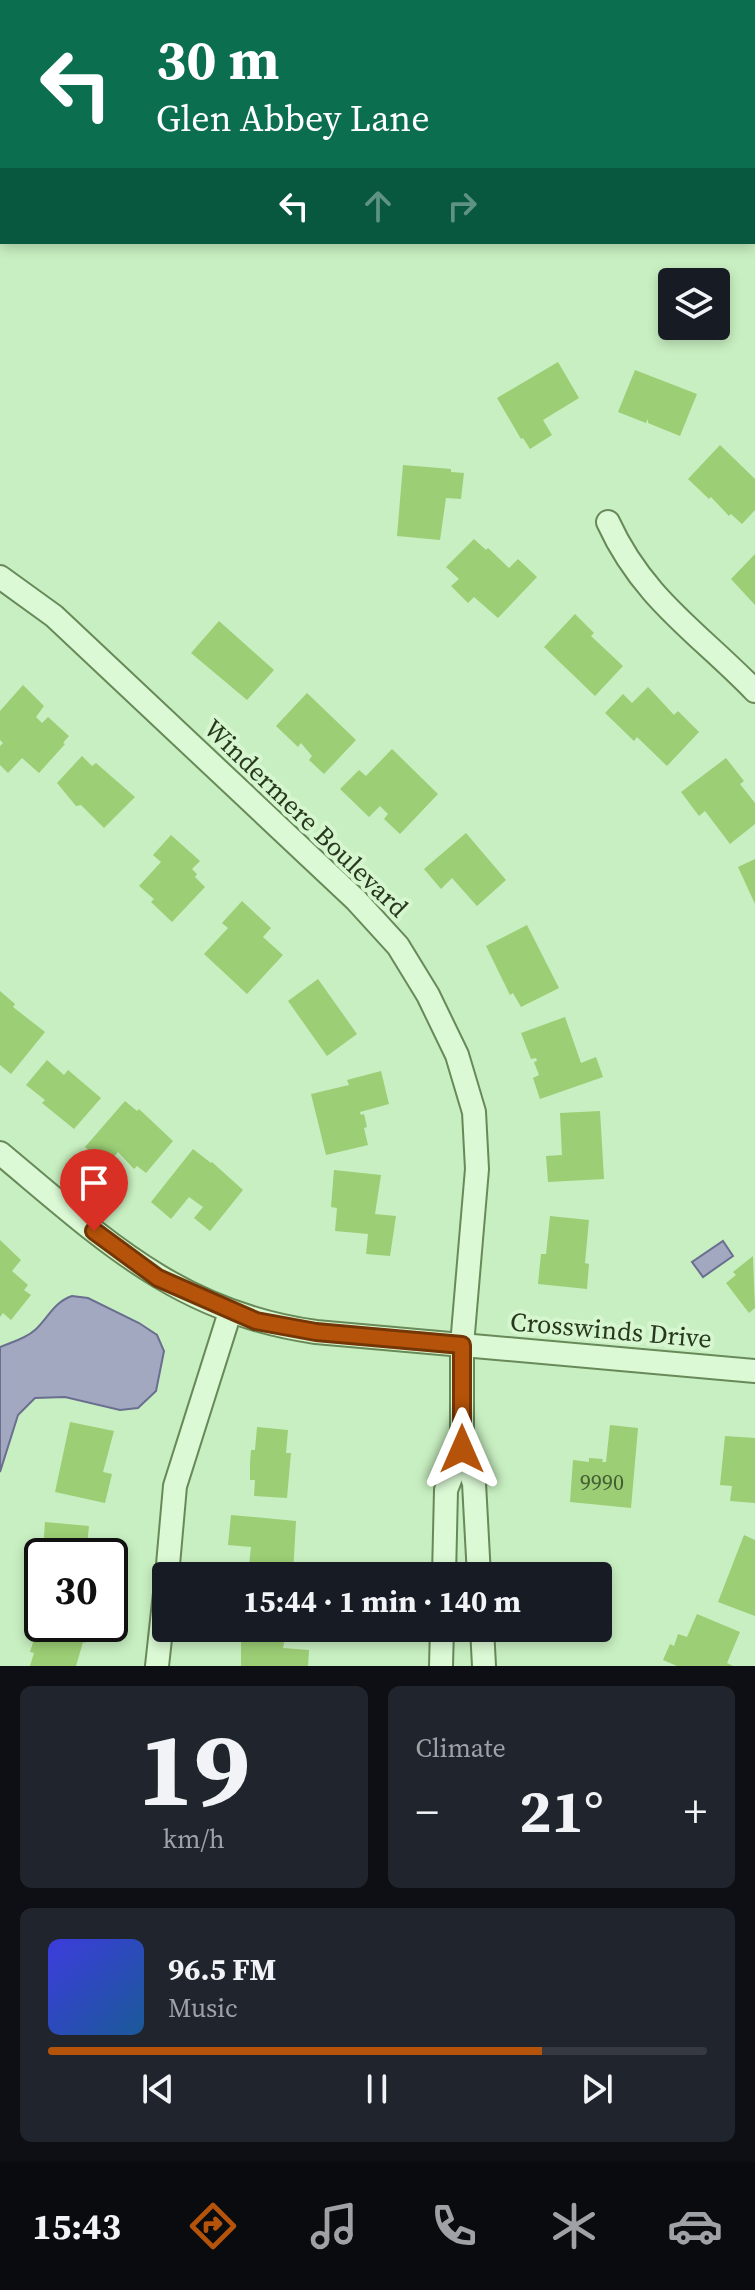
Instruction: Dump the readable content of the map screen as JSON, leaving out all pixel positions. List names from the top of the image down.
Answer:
{
  "streets": {
    "street": ["Windermere Boulevard", "Crosswinds Drive"]
  },
  "crossings": [
    ["Windermere Boulevard", "Crosswinds Drive"]
  ],
  "house_numbers": ["9990"],
  "page": {
    "turn": ["30 m", "Glen Abbey Lane"],
    "limit": "30",
    "trip": "15:44 · 1 min · 140 m",
    "tile": [
      ["19", "km/h"],
      "Climate"
    ],
    "heat": ["−", "21°", "+"],
    "song": ["96.5 FM", "Music"],
    "tabs": "15:43"
  }
}
